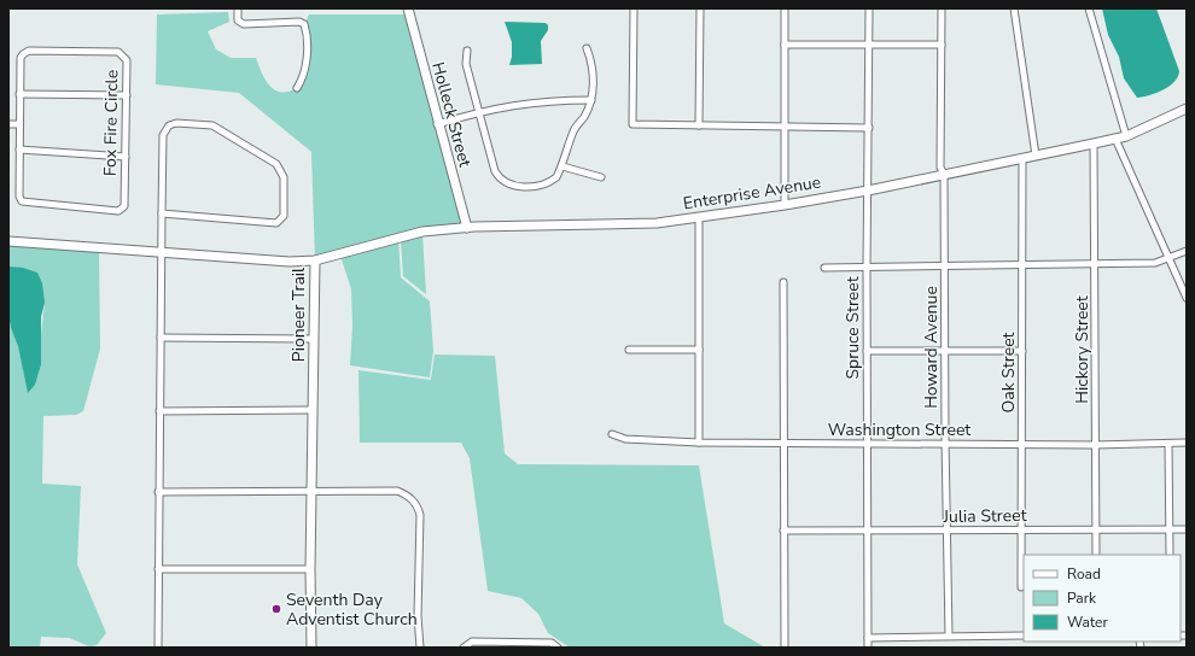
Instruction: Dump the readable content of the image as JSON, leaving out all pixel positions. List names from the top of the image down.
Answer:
{
  "streets": {
    "street": [
      "Holleck Street",
      "Fox Fire Circle",
      "Enterprise Avenue",
      "Pioneer Trail",
      "Spruce Street",
      "Howard Avenue",
      "Hickory Street",
      "Oak Street",
      "Washington Street",
      "Julia Street"
    ]
  },
  "crossings": [
    ["Holleck Street", "Enterprise Avenue"],
    ["Enterprise Avenue", "Pioneer Trail"],
    ["Enterprise Avenue", "Spruce Street"],
    ["Enterprise Avenue", "Howard Avenue"],
    ["Enterprise Avenue", "Hickory Street"],
    ["Enterprise Avenue", "Oak Street"],
    ["Spruce Street", "Washington Street"],
    ["Spruce Street", "Julia Street"],
    ["Howard Avenue", "Washington Street"],
    ["Howard Avenue", "Julia Street"],
    ["Hickory Street", "Washington Street"],
    ["Hickory Street", "Julia Street"],
    ["Oak Street", "Washington Street"],
    ["Oak Street", "Julia Street"]
  ],
  "places": ["Seventh Day Adventist Church"],
  "legend": ["Road", "Park", "Water"]
}
